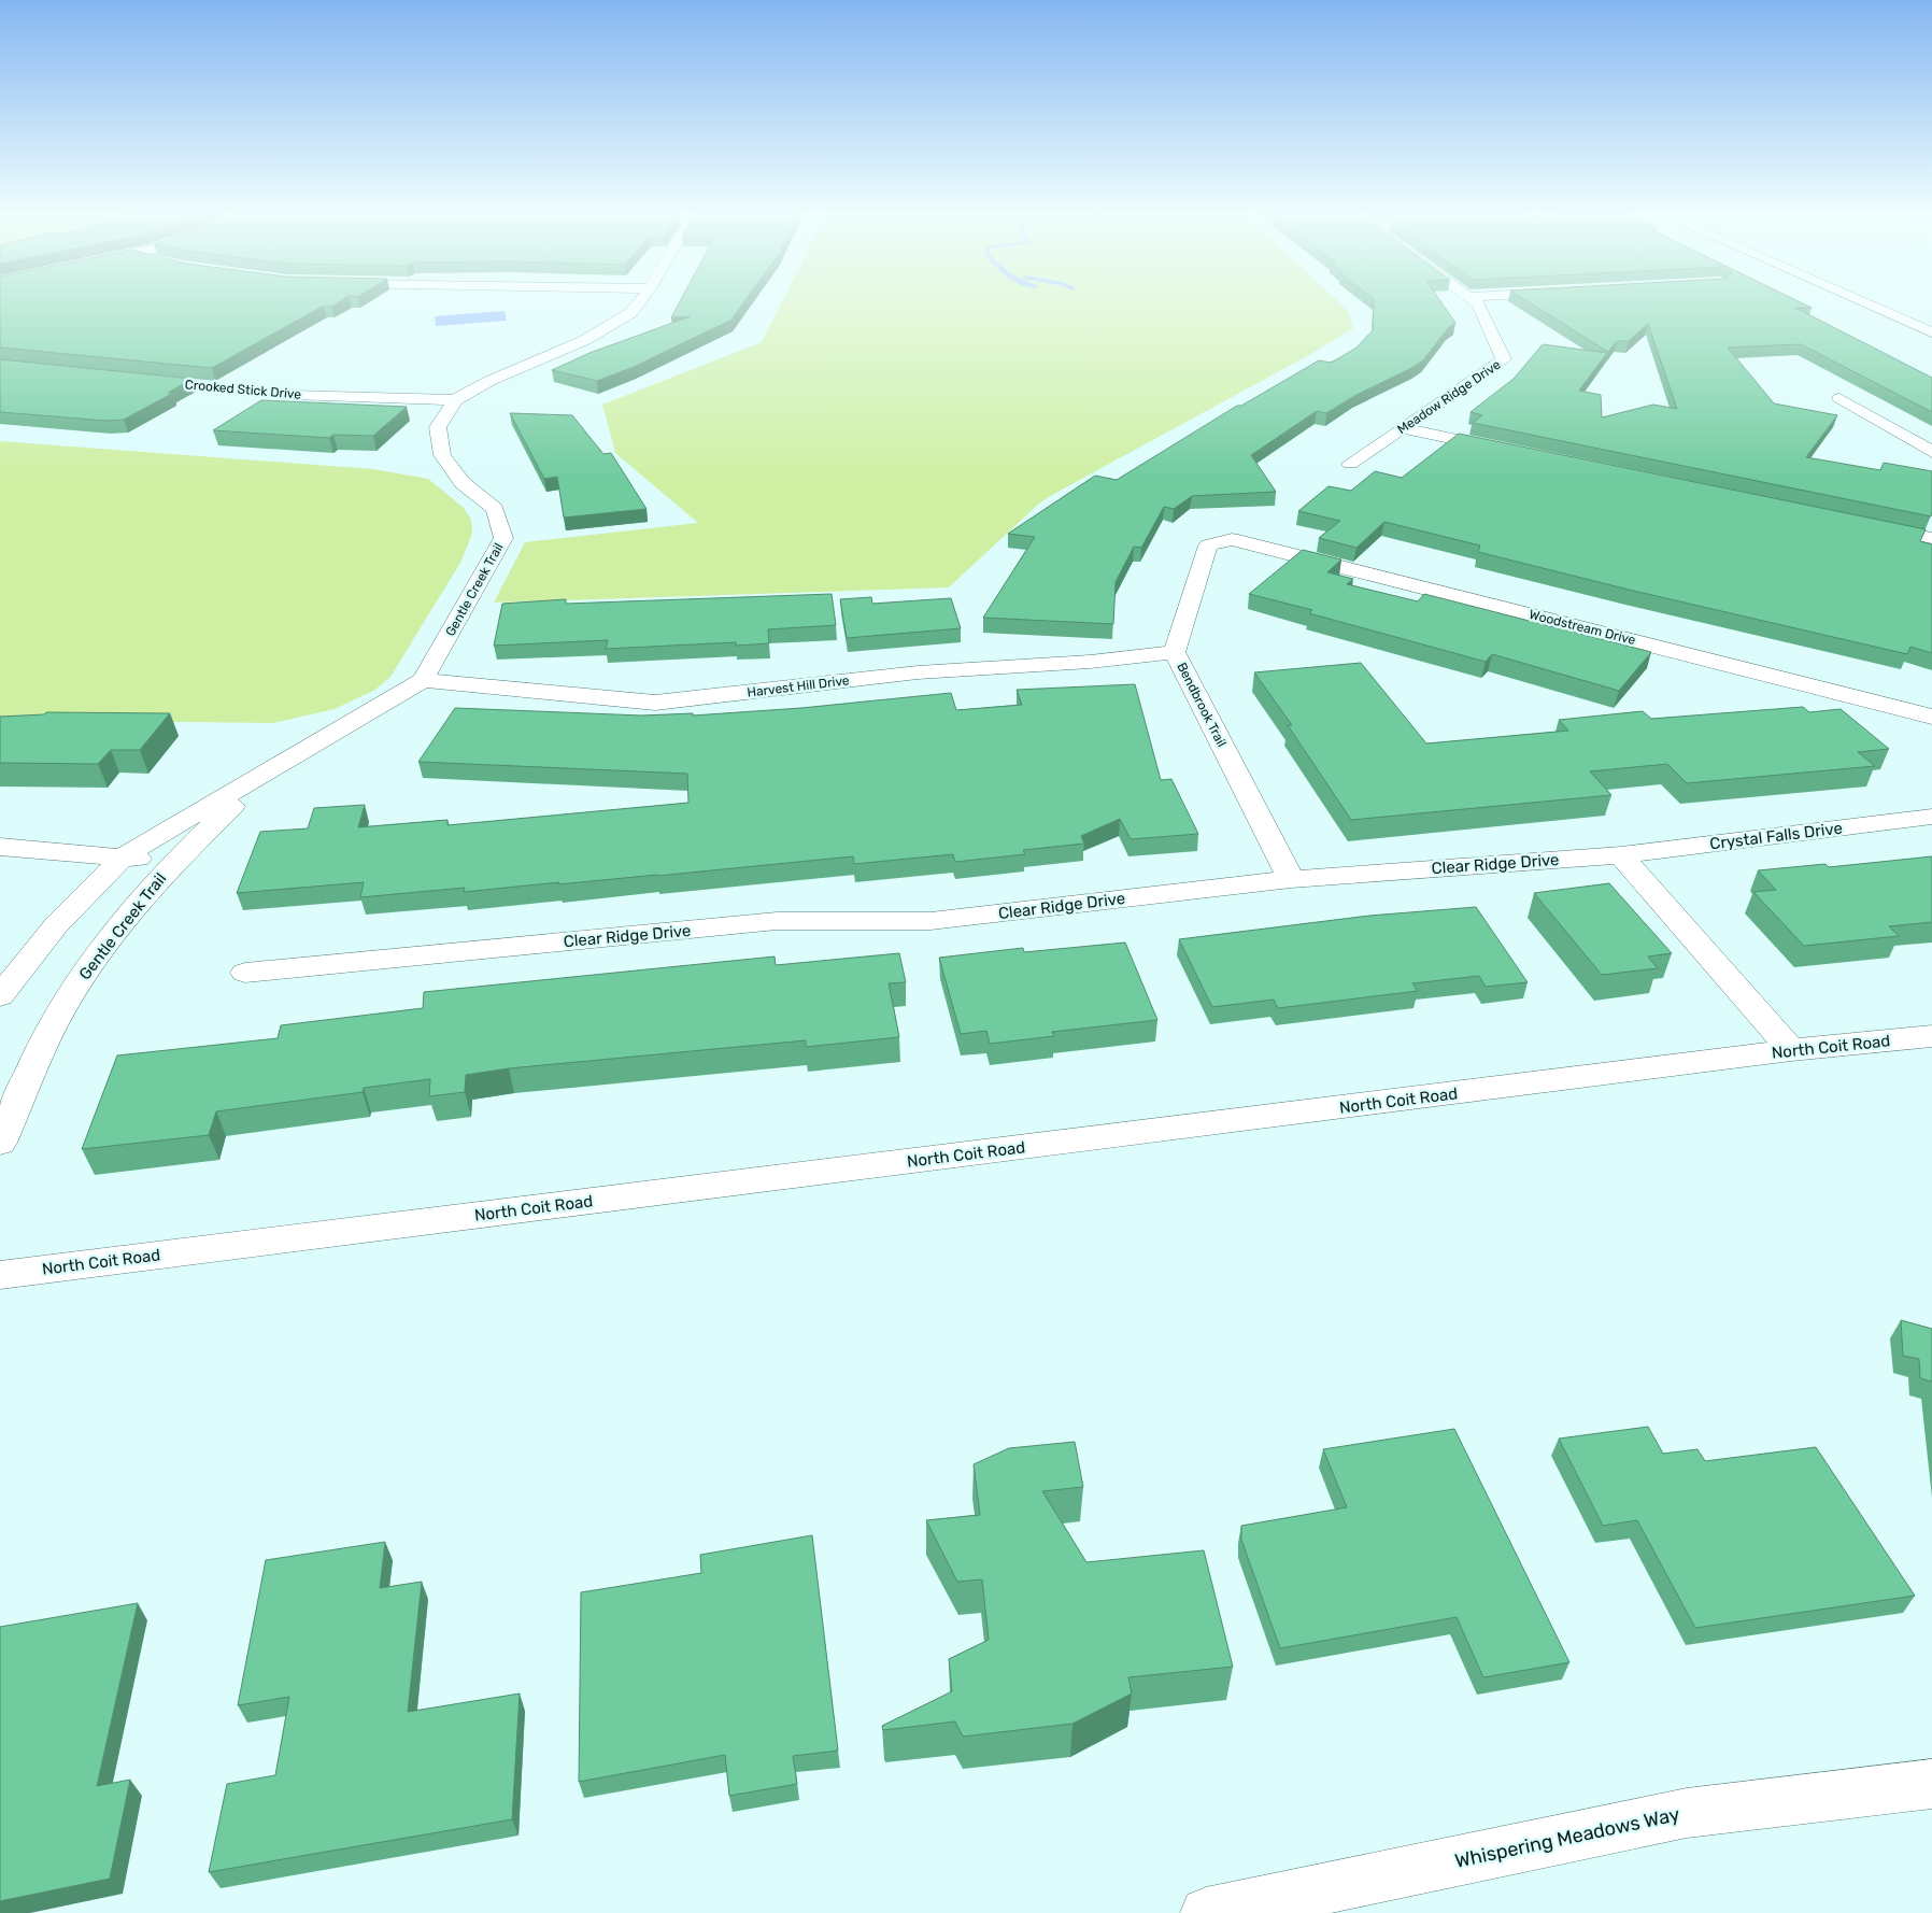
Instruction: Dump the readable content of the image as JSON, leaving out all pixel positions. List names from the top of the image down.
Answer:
{
  "streets": {
    "street": [
      "Crooked Stick Drive",
      "Meadow Ridge Drive",
      "Gentle Creek Trail",
      "Woodstream Drive",
      "Harvest Hill Drive",
      "Bendbrook Trail",
      "Crystal Falls Drive",
      "Clear Ridge Drive",
      "North Coit Road",
      "Whispering Meadows Way"
    ]
  },
  "crossings": [
    ["Crooked Stick Drive", "Gentle Creek Trail"],
    ["Gentle Creek Trail", "Harvest Hill Drive"],
    ["Woodstream Drive", "Bendbrook Trail"],
    ["Harvest Hill Drive", "Bendbrook Trail"],
    ["Bendbrook Trail", "Clear Ridge Drive"],
    ["Crystal Falls Drive", "Clear Ridge Drive"]
  ]
}
